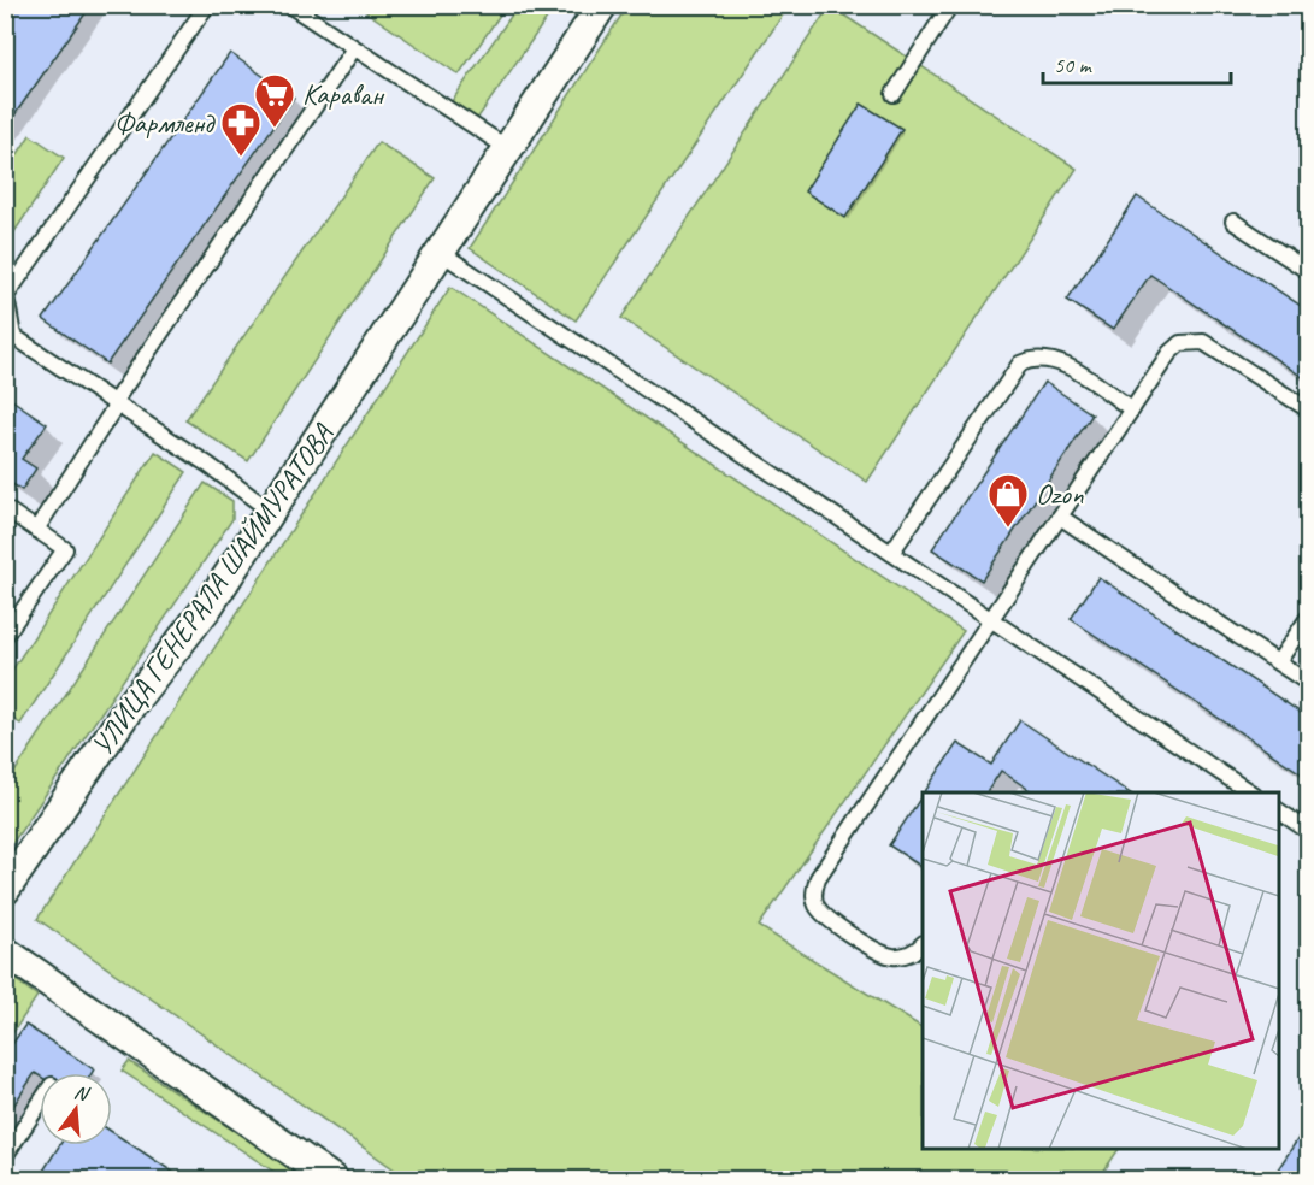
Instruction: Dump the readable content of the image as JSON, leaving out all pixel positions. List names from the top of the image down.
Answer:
{
  "streets": {
    "street": ["УЛИЦА ГЕНЕРАЛА ШАЙМУРАТОВА"]
  },
  "places": {
    "supermarket": ["Караван"],
    "pharmacy": ["Фармленд"],
    "shop": ["Ozon"]
  },
  "scale_bar": "50 m",
  "north": "top"
}
